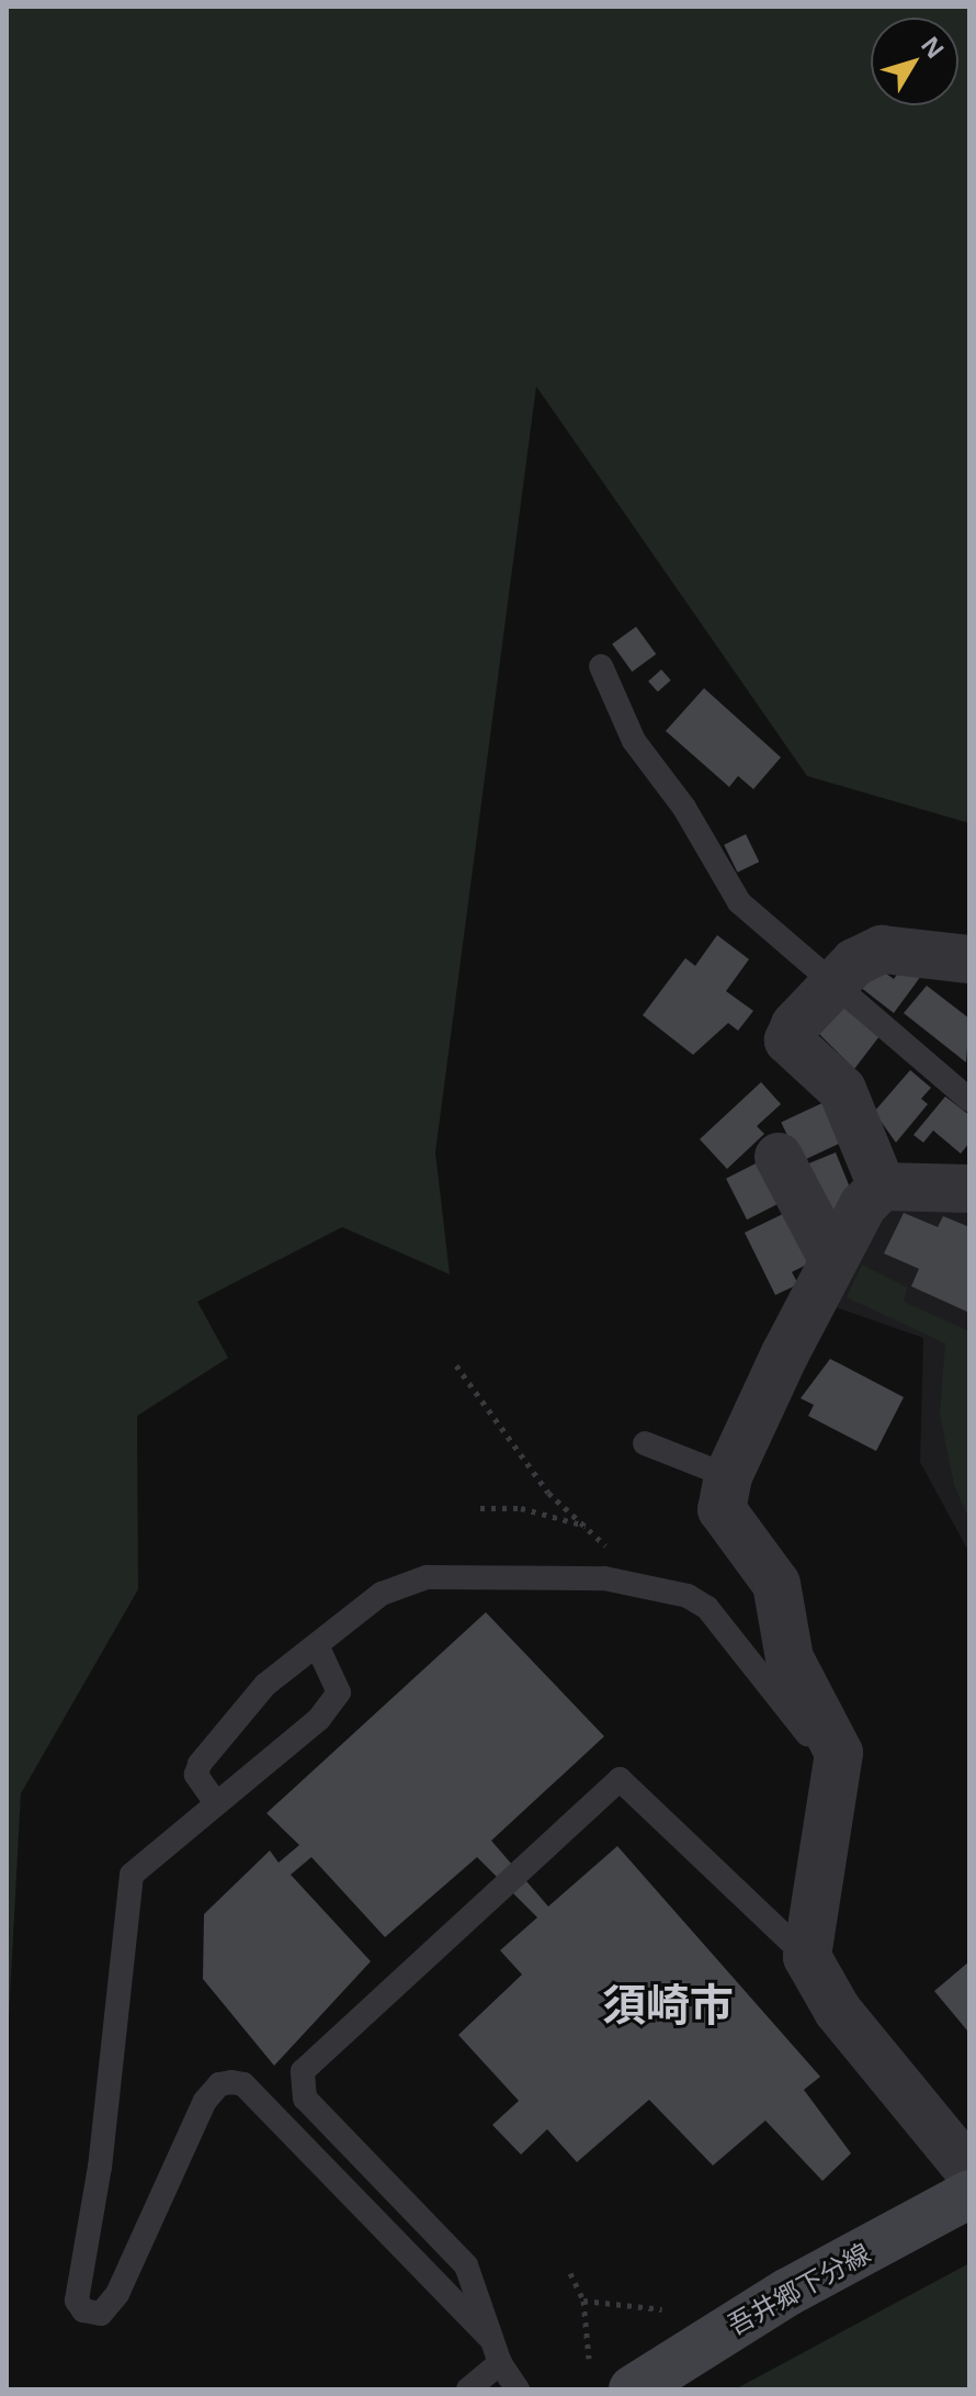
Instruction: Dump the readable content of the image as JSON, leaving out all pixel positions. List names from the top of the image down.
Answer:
{
  "streets": {
    "main road": ["吾井郷下分線"]
  },
  "districts": ["須崎市"],
  "north": "top right"
}
